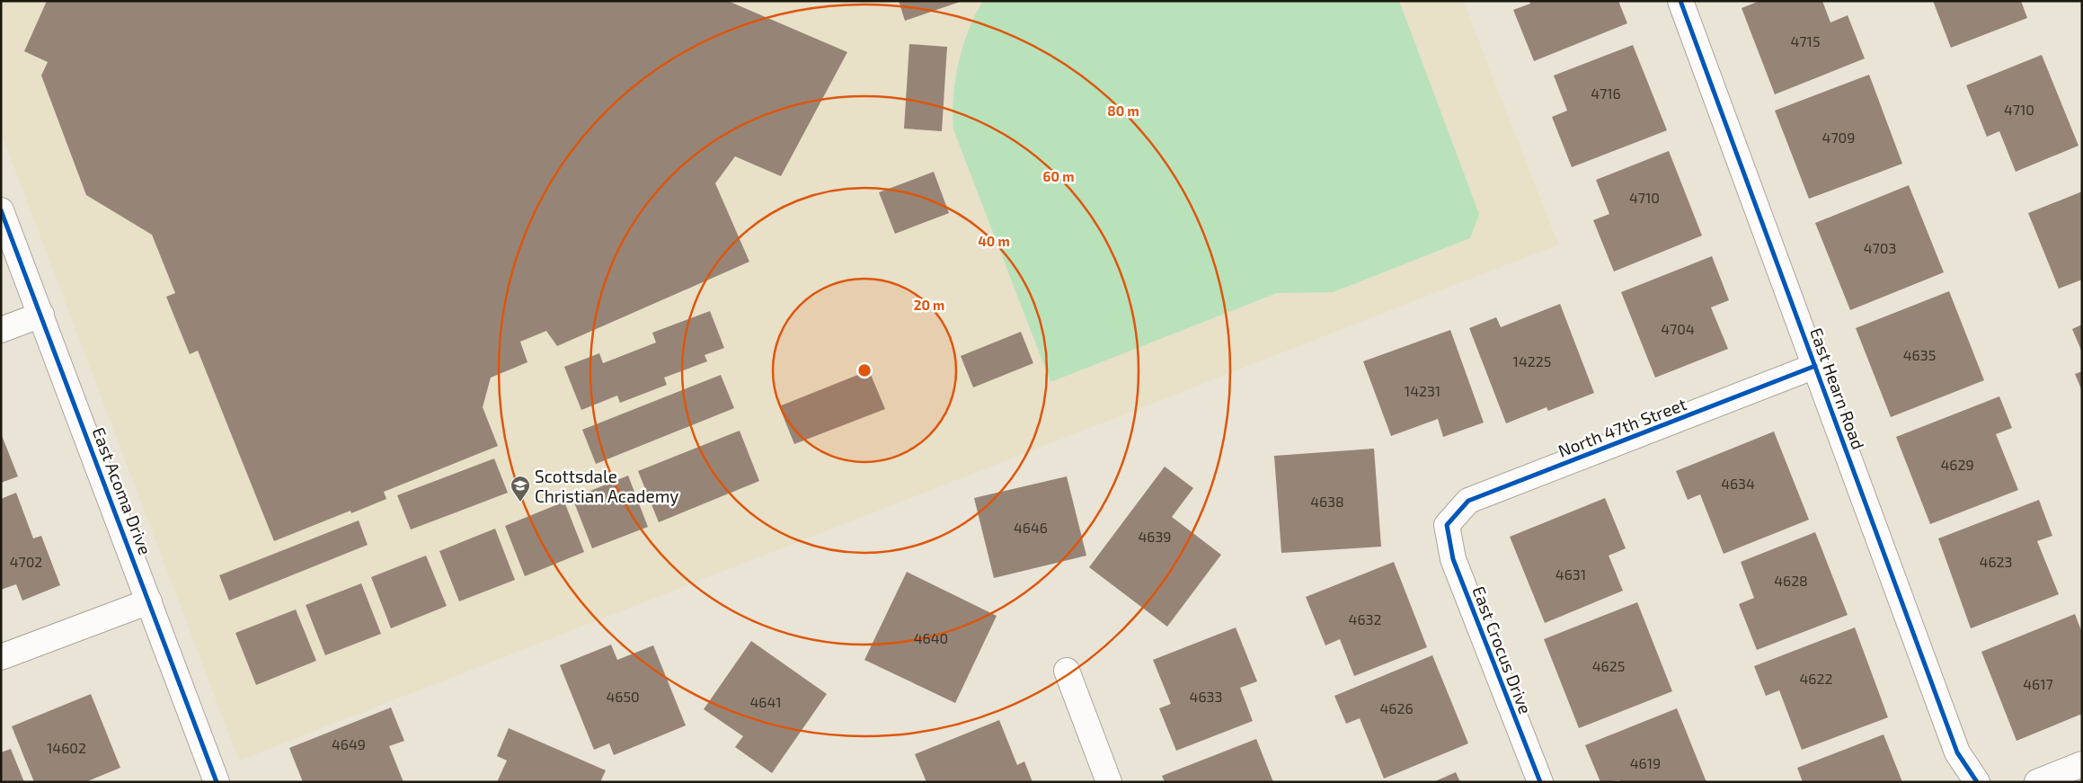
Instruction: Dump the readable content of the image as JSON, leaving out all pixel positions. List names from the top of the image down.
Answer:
{
  "streets": {
    "street": [
      "East Hearn Road",
      "North 47th Street",
      "East Acoma Drive",
      "East Crocus Drive"
    ]
  },
  "crossings": [
    ["East Hearn Road", "North 47th Street"],
    ["North 47th Street", "East Crocus Drive"]
  ],
  "places": {
    "school or university": ["Scottsdale Christian Academy"]
  },
  "house_numbers": [
    "4715",
    "4716",
    "4710",
    "4709",
    "4710",
    "4703",
    "4704",
    "4635",
    "14225",
    "14231",
    "4629",
    "4634",
    "4638",
    "4646",
    "4639",
    "4702",
    "4623",
    "4631",
    "4628",
    "4632",
    "4640",
    "4625",
    "4622",
    "4617",
    "4650",
    "4633",
    "4641",
    "4626",
    "4649",
    "14602",
    "4619"
  ],
  "rings": [
    "80 m",
    "60 m",
    "40 m",
    "20 m"
  ]
}
